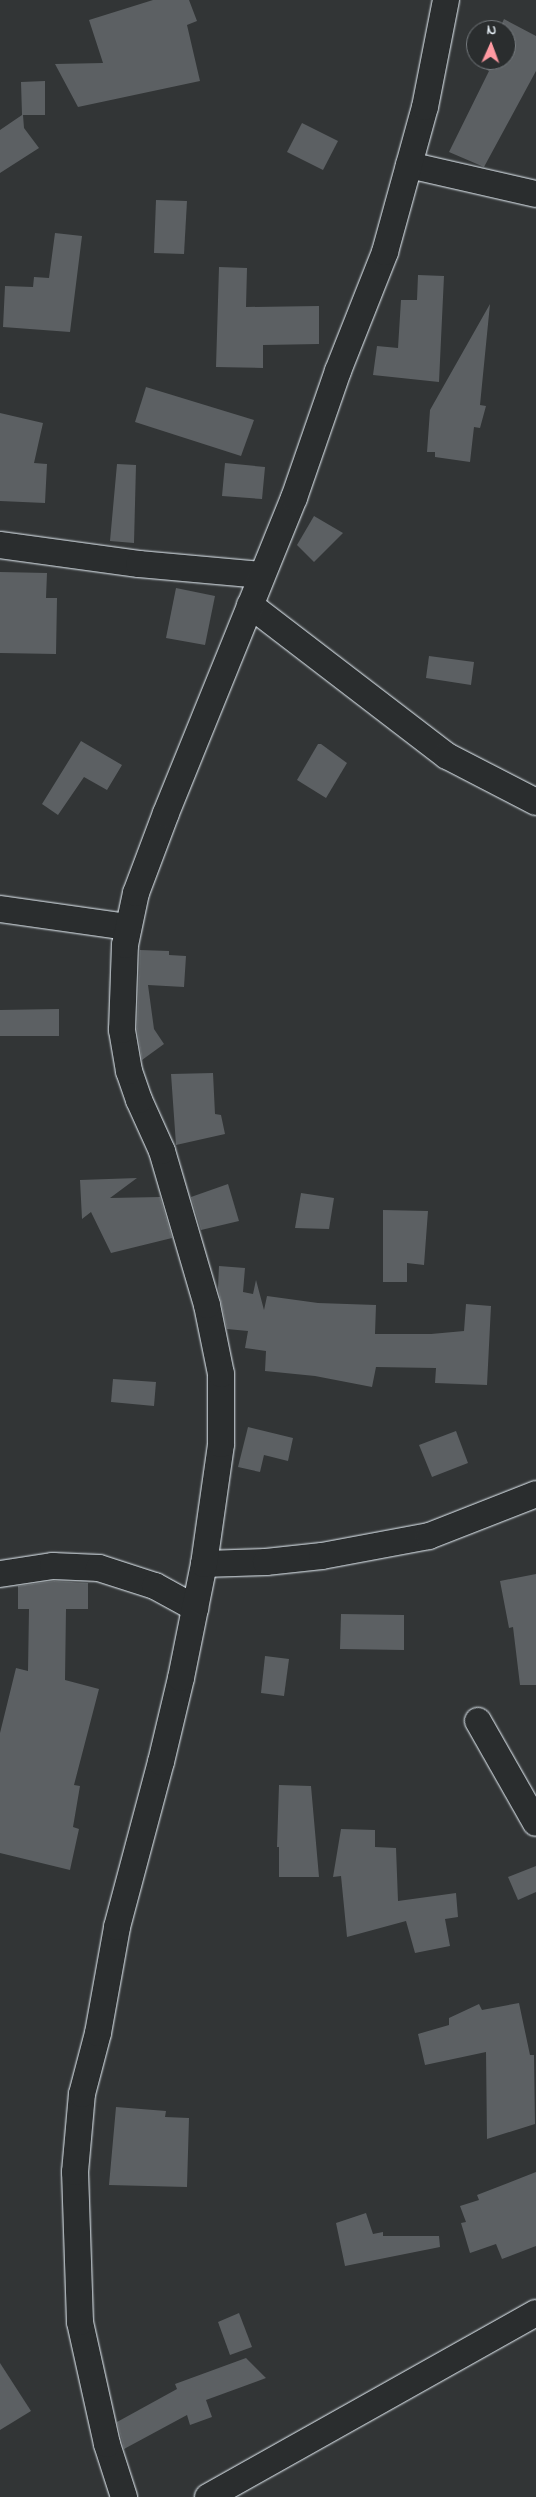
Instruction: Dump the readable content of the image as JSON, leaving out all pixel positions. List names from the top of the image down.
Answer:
{
  "north": "top"
}
